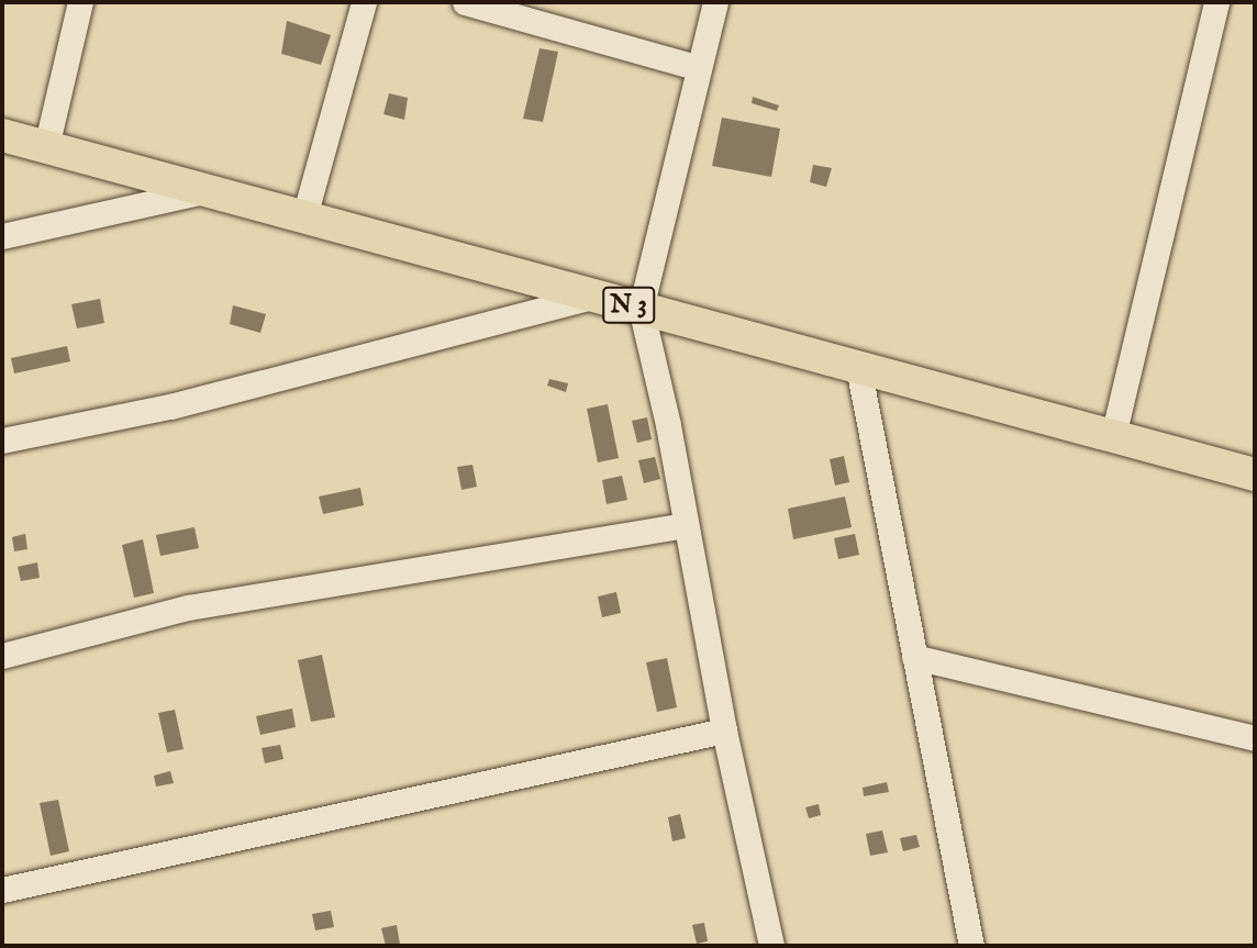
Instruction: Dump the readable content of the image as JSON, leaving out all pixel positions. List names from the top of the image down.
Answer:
{
  "streets": {
    "main road": ["N 3"]
  }
}
